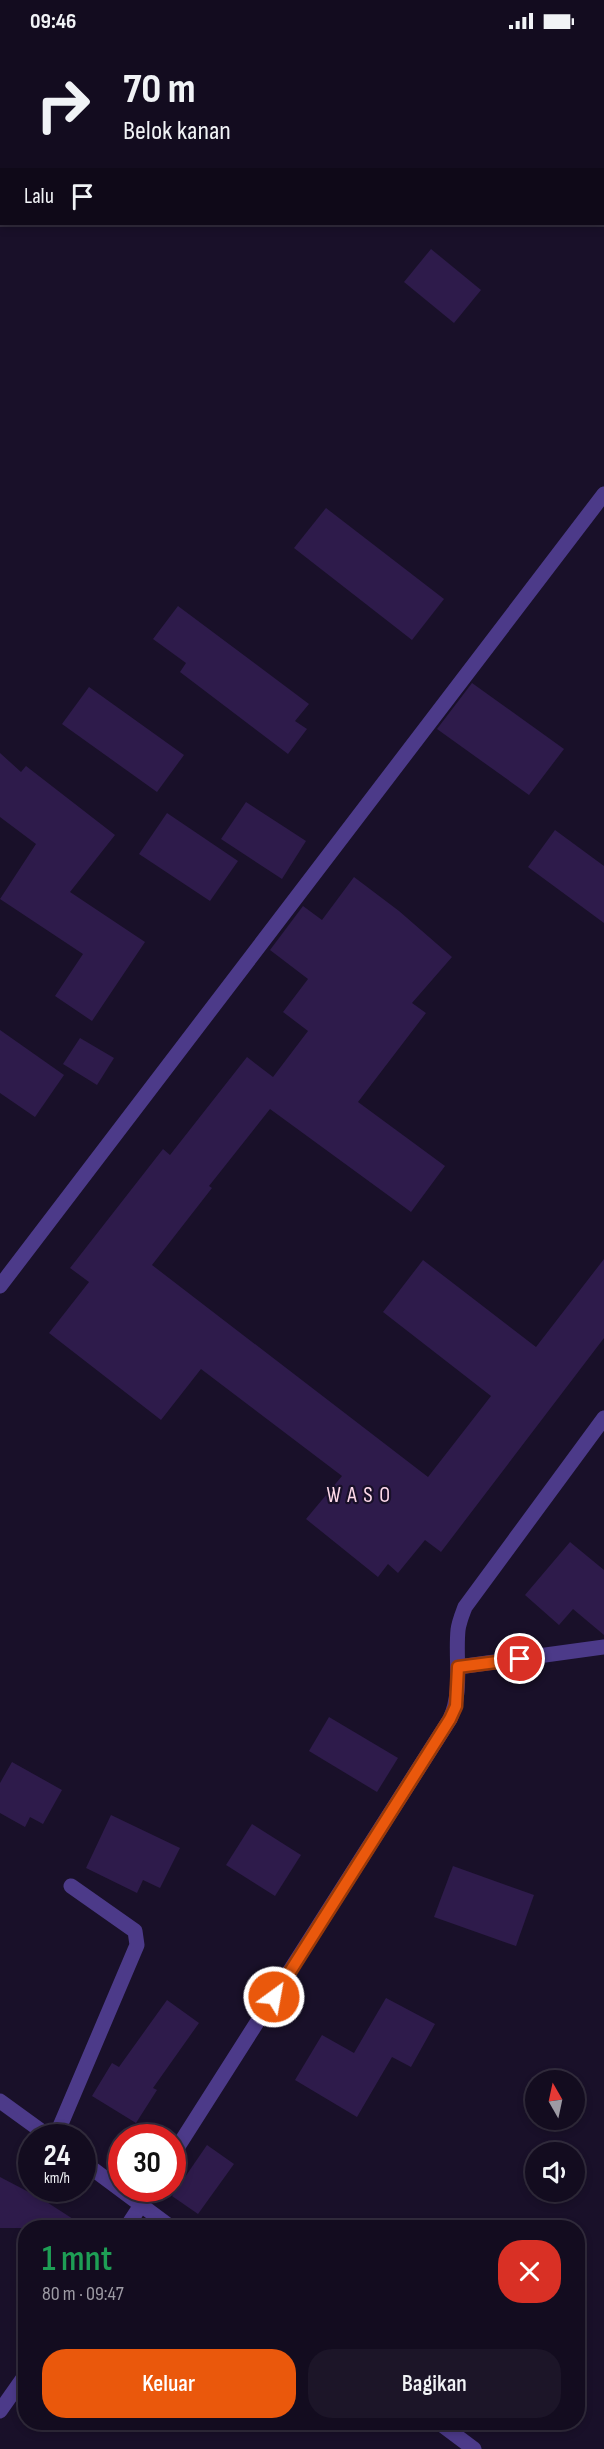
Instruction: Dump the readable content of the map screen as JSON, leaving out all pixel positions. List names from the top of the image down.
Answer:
{
  "districts": ["W A S O"],
  "north": "top",
  "page": {
    "status": "09:46",
    "turn": ["70 m", "Belok kanan"],
    "then": "Lalu",
    "speed": "24 km/h",
    "limit": "30",
    "heading": ["1 mnt", "80 m · 09:47"],
    "buttons": ["Keluar", "Bagikan"]
  }
}
